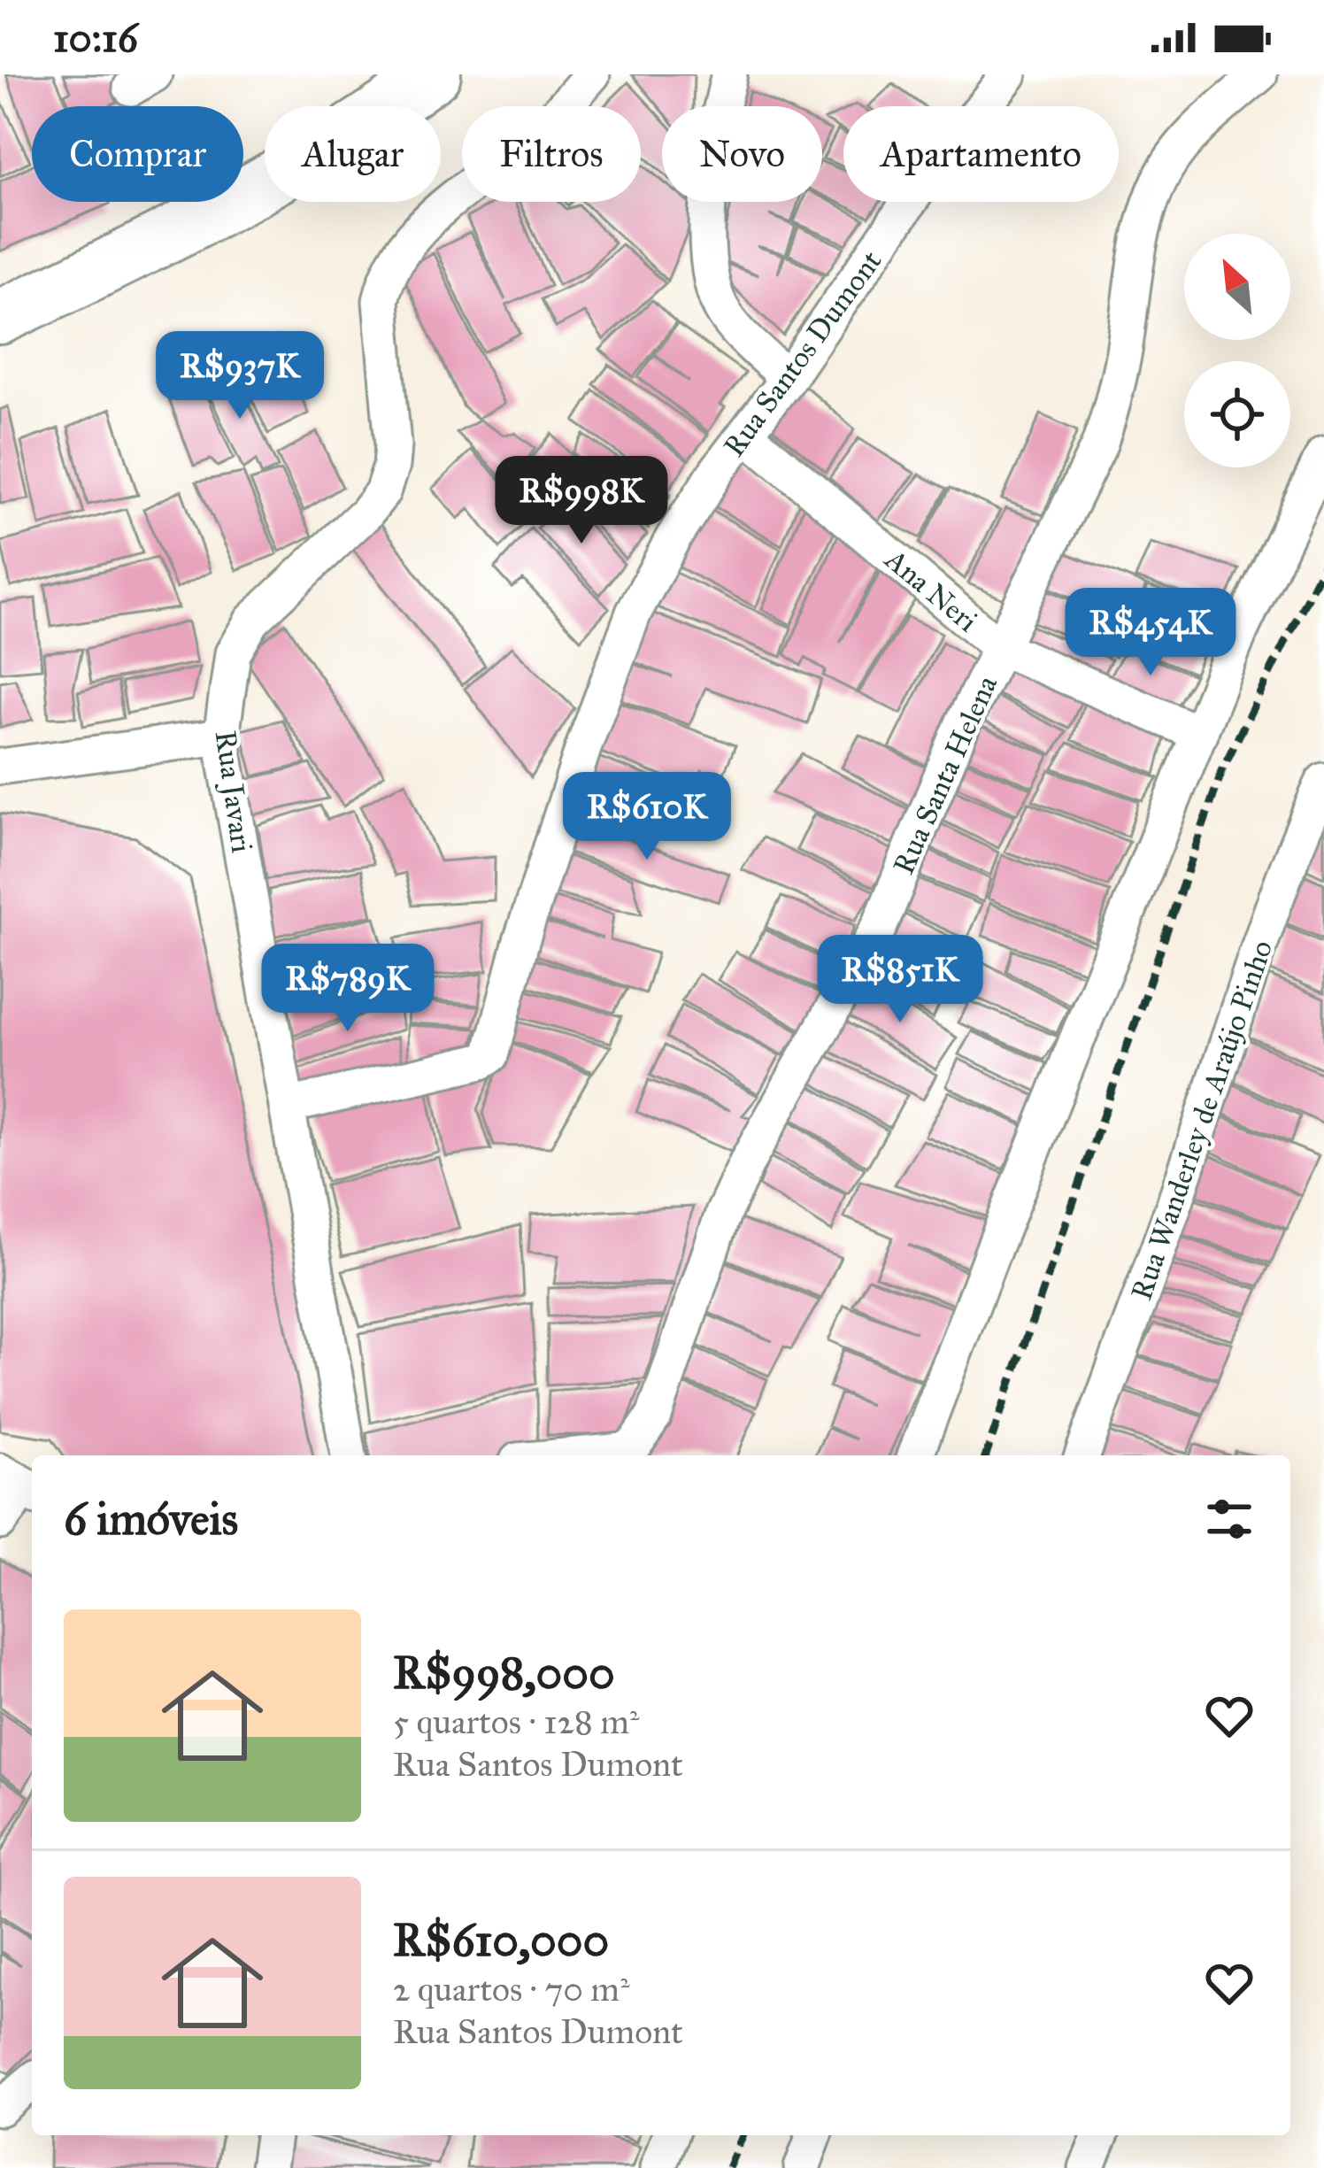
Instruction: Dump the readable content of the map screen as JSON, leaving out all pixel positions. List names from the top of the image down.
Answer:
{
  "streets": {
    "street": [
      "Rua Santos Dumont",
      "Ana Neri",
      "Rua Santa Helena",
      "Rua Javari",
      "Rua Wanderley de Araújo Pinho"
    ]
  },
  "crossings": [
    ["Rua Santos Dumont", "Ana Neri"],
    ["Rua Santos Dumont", "Rua Javari"],
    ["Ana Neri", "Rua Santa Helena"]
  ],
  "north": "top left",
  "page": {
    "status": "10:16",
    "chip": [
      "Comprar",
      "Alugar",
      "Filtros",
      "Novo",
      "Apartamento"
    ],
    "price": [
      "R$937K",
      "R$998K",
      "R$454K",
      "R$610K",
      "R$851K",
      "R$789K"
    ],
    "heading": "6 imóveis",
    "list": [
      {
        "name": "R$998,000",
        "note": "5 quartos · 128 m² · Rua Santos Dumont"
      },
      {
        "name": "R$610,000",
        "note": "2 quartos · 70 m² · Rua Santos Dumont"
      }
    ]
  }
}
